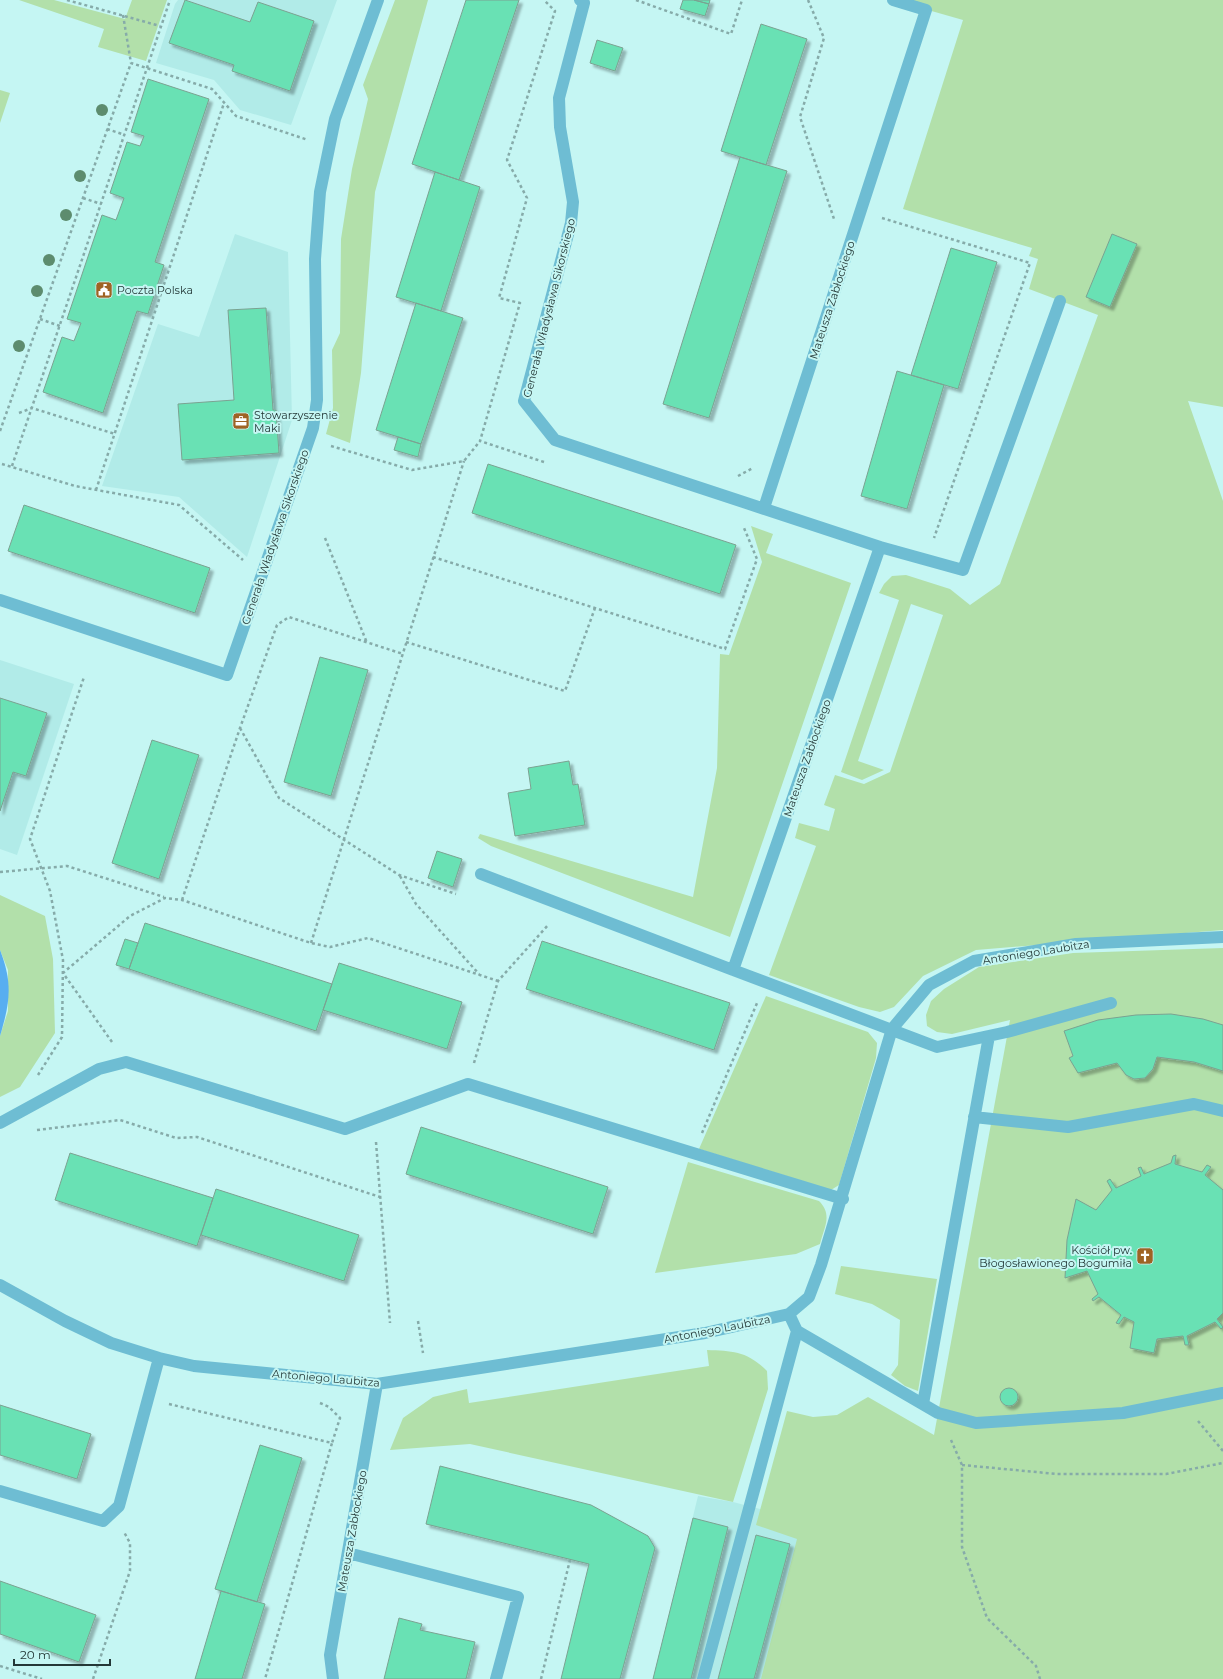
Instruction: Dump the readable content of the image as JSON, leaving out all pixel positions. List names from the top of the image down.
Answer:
{
  "streets": {
    "street": ["Mateusza Zabłockiego", "Generała Władysława Sikorskiego", "Antoniego Laubitza"]
  },
  "crossings": [
    ["Mateusza Zabłockiego", "Generała Władysława Sikorskiego"],
    ["Mateusza Zabłockiego", "Antoniego Laubitza"]
  ],
  "places": {
    "public building": ["Poczta Polska"],
    "office": ["Stowarzyszenie Maki"],
    "church": ["Kościół pw. Błogosławionego Bogumiła"]
  },
  "scale_bar": "20 m"
}
